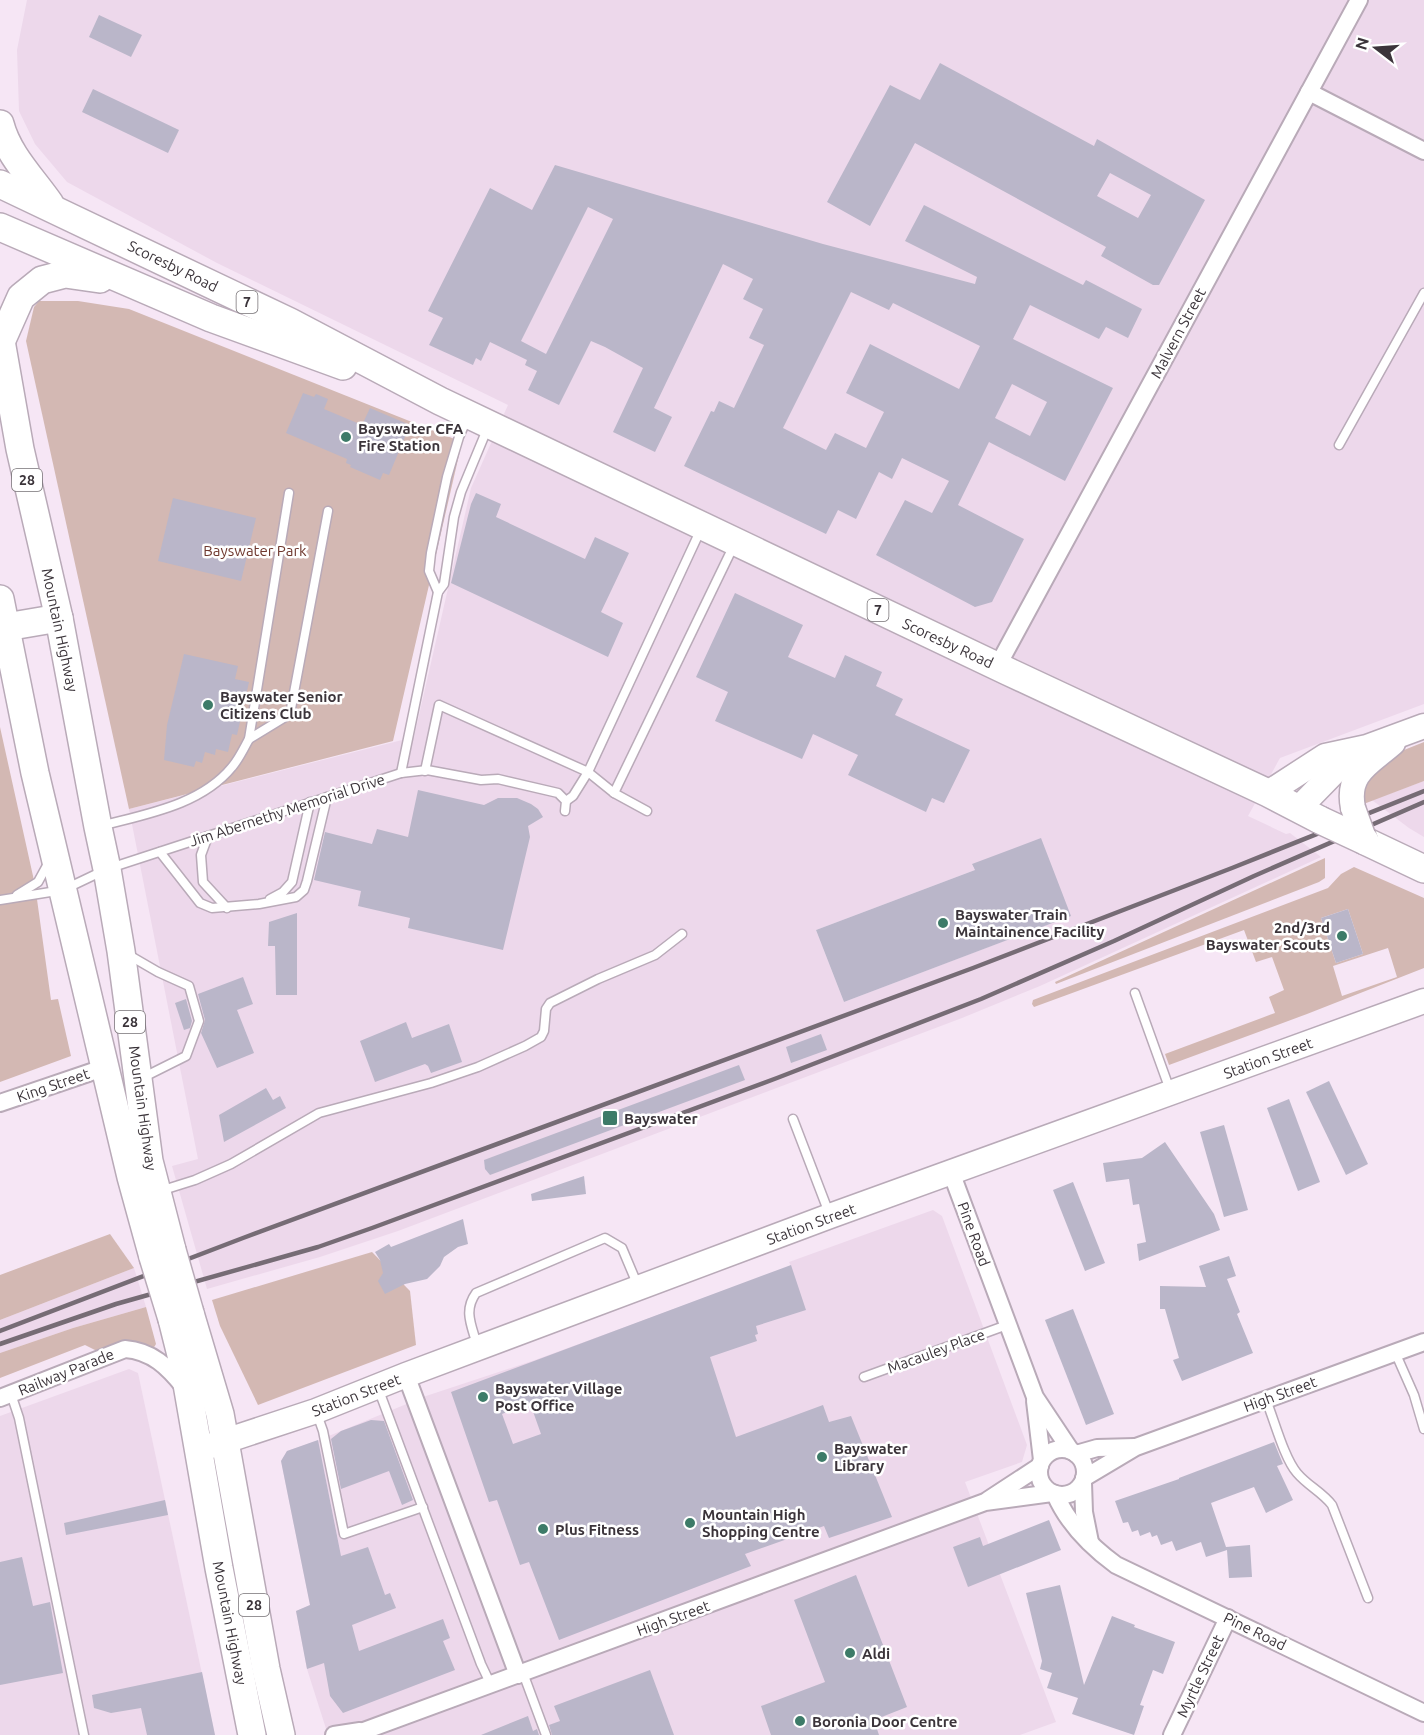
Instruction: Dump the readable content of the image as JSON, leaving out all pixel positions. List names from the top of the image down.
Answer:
{
  "streets": {
    "main road": [
      "Scoresby Road",
      "7",
      "28",
      "Mountain Highway",
      "Station Street"
    ],
    "street": [
      "Malvern Street",
      "King Street",
      "Pine Road",
      "Railway Parade",
      "High Street",
      "Myrtle Street"
    ],
    "lane": ["Jim Abernethy Memorial Drive", "Macauley Place"]
  },
  "crossings": [
    ["Scoresby Road", "Malvern Street"],
    ["Mountain Highway", "Jim Abernethy Memorial Drive"],
    ["Mountain Highway", "Station Street"],
    ["Mountain Highway", "King Street"],
    ["Mountain Highway", "Railway Parade"],
    ["Station Street", "Pine Road"],
    ["Pine Road", "Macauley Place"],
    ["Pine Road", "High Street"],
    ["Pine Road", "Myrtle Street"]
  ],
  "parks": ["Bayswater Park"],
  "places": {
    "other": [
      "Bayswater CFA Fire Station",
      "Bayswater Senior Citizens Club",
      "Bayswater Train Maintainence Facility",
      "2nd/3rd Bayswater Scouts",
      "Bayswater Village Post Office",
      "Bayswater Library",
      "Mountain High Shopping Centre",
      "Plus Fitness",
      "Aldi",
      "Boronia Door Centre"
    ],
    "transit": ["Bayswater"]
  },
  "north": "left"
}
